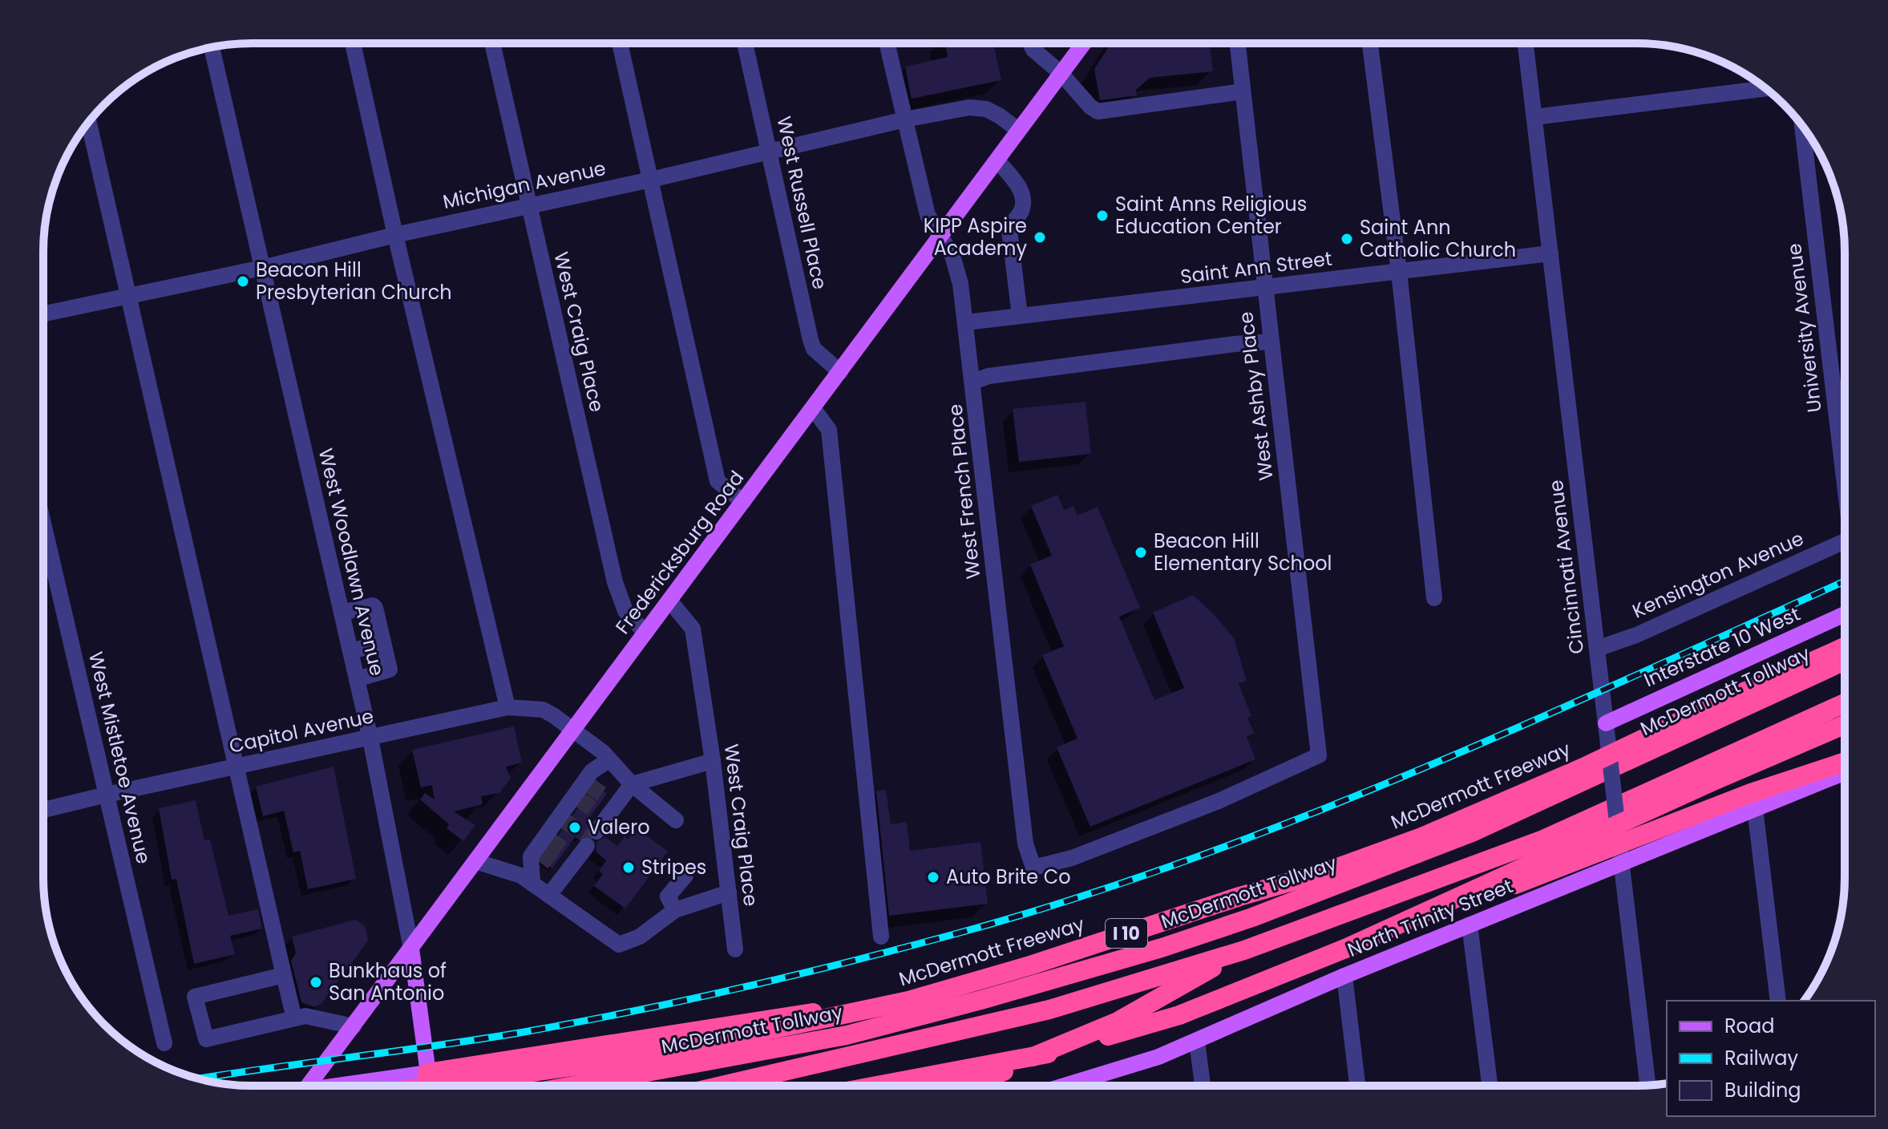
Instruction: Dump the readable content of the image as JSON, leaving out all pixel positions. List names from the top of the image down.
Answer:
{
  "streets": {
    "highway": ["McDermott Tollway", "McDermott Freeway", "I 10"],
    "main road": [
      "Fredericksburg Road",
      "West Woodlawn Avenue",
      "Interstate 10 West",
      "North Trinity Street"
    ],
    "street": [
      "Michigan Avenue",
      "West Russell Place",
      "Saint Ann Street",
      "University Avenue",
      "West Craig Place",
      "West Ashby Place",
      "West French Place",
      "Cincinnati Avenue",
      "Kensington Avenue",
      "Capitol Avenue",
      "West Mistletoe Avenue"
    ]
  },
  "crossings": [
    ["Michigan Avenue", "West Russell Place"],
    ["Michigan Avenue", "West Craig Place"],
    ["Michigan Avenue", "West French Place"],
    ["Michigan Avenue", "Fredericksburg Road"],
    ["Michigan Avenue", "West Woodlawn Avenue"],
    ["West Russell Place", "Fredericksburg Road"],
    ["Saint Ann Street", "West Ashby Place"],
    ["Saint Ann Street", "West French Place"],
    ["Saint Ann Street", "Cincinnati Avenue"],
    ["West Craig Place", "Fredericksburg Road"],
    ["West Ashby Place", "West French Place"],
    ["West French Place", "Fredericksburg Road"],
    ["Fredericksburg Road", "West Woodlawn Avenue"],
    ["Fredericksburg Road", "Capitol Avenue"],
    ["West Woodlawn Avenue", "Capitol Avenue"],
    ["Cincinnati Avenue", "Kensington Avenue"],
    ["Cincinnati Avenue", "Interstate 10 West"],
    ["Cincinnati Avenue", "North Trinity Street"],
    ["Capitol Avenue", "West Mistletoe Avenue"]
  ],
  "places": [
    "Saint Anns Religious Education Center",
    "KIPP Aspire Academy",
    "Saint Ann Catholic Church",
    "Beacon Hill Presbyterian Church",
    "Beacon Hill Elementary School",
    "Valero",
    "Stripes",
    "Auto Brite Co",
    "Bunkhaus of San Antonio"
  ],
  "legend": ["Road", "Railway", "Building"]
}
